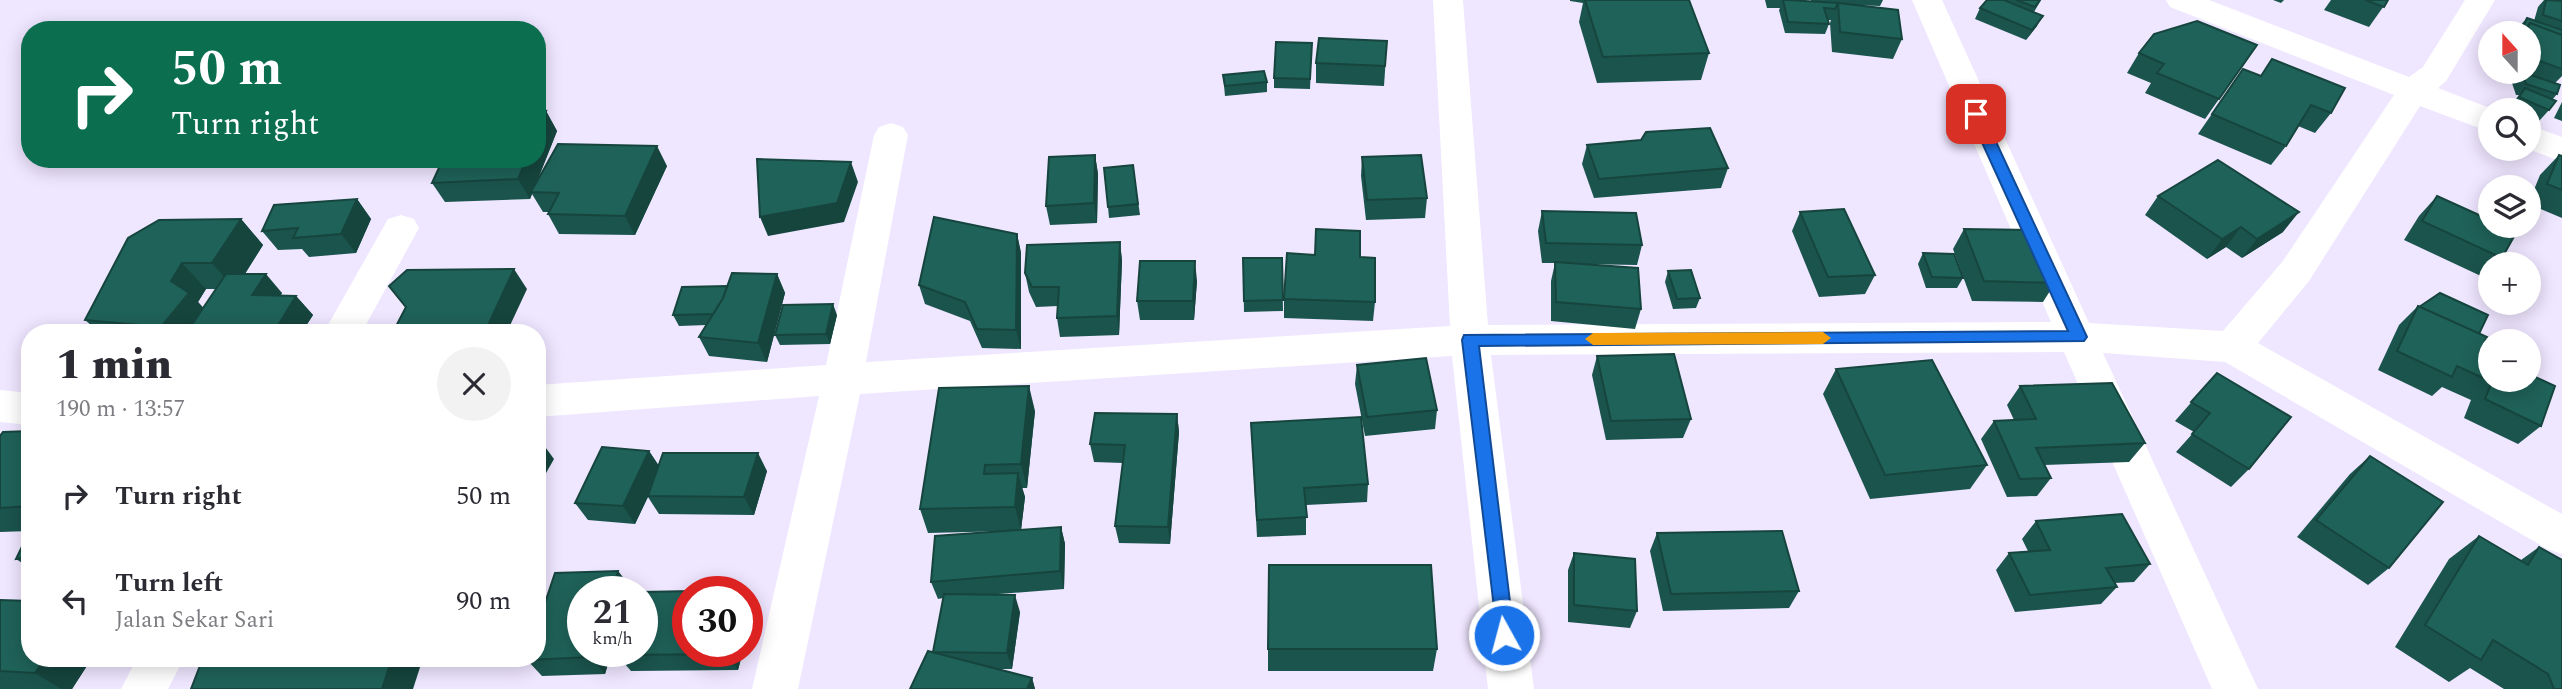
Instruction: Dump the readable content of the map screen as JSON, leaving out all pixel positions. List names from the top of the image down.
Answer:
{
  "north": "top",
  "page": {
    "map_buttons": ["+", "−"],
    "turn": ["50 m", "Turn right"],
    "heading": ["1 min", "190 m · 13:57"],
    "list": [
      {
        "name": "Turn right",
        "value": "50 m"
      },
      {
        "name": "Turn left",
        "note": "Jalan Sekar Sari",
        "value": "90 m"
      }
    ],
    "speed": "21 km/h",
    "limit": "30"
  }
}
